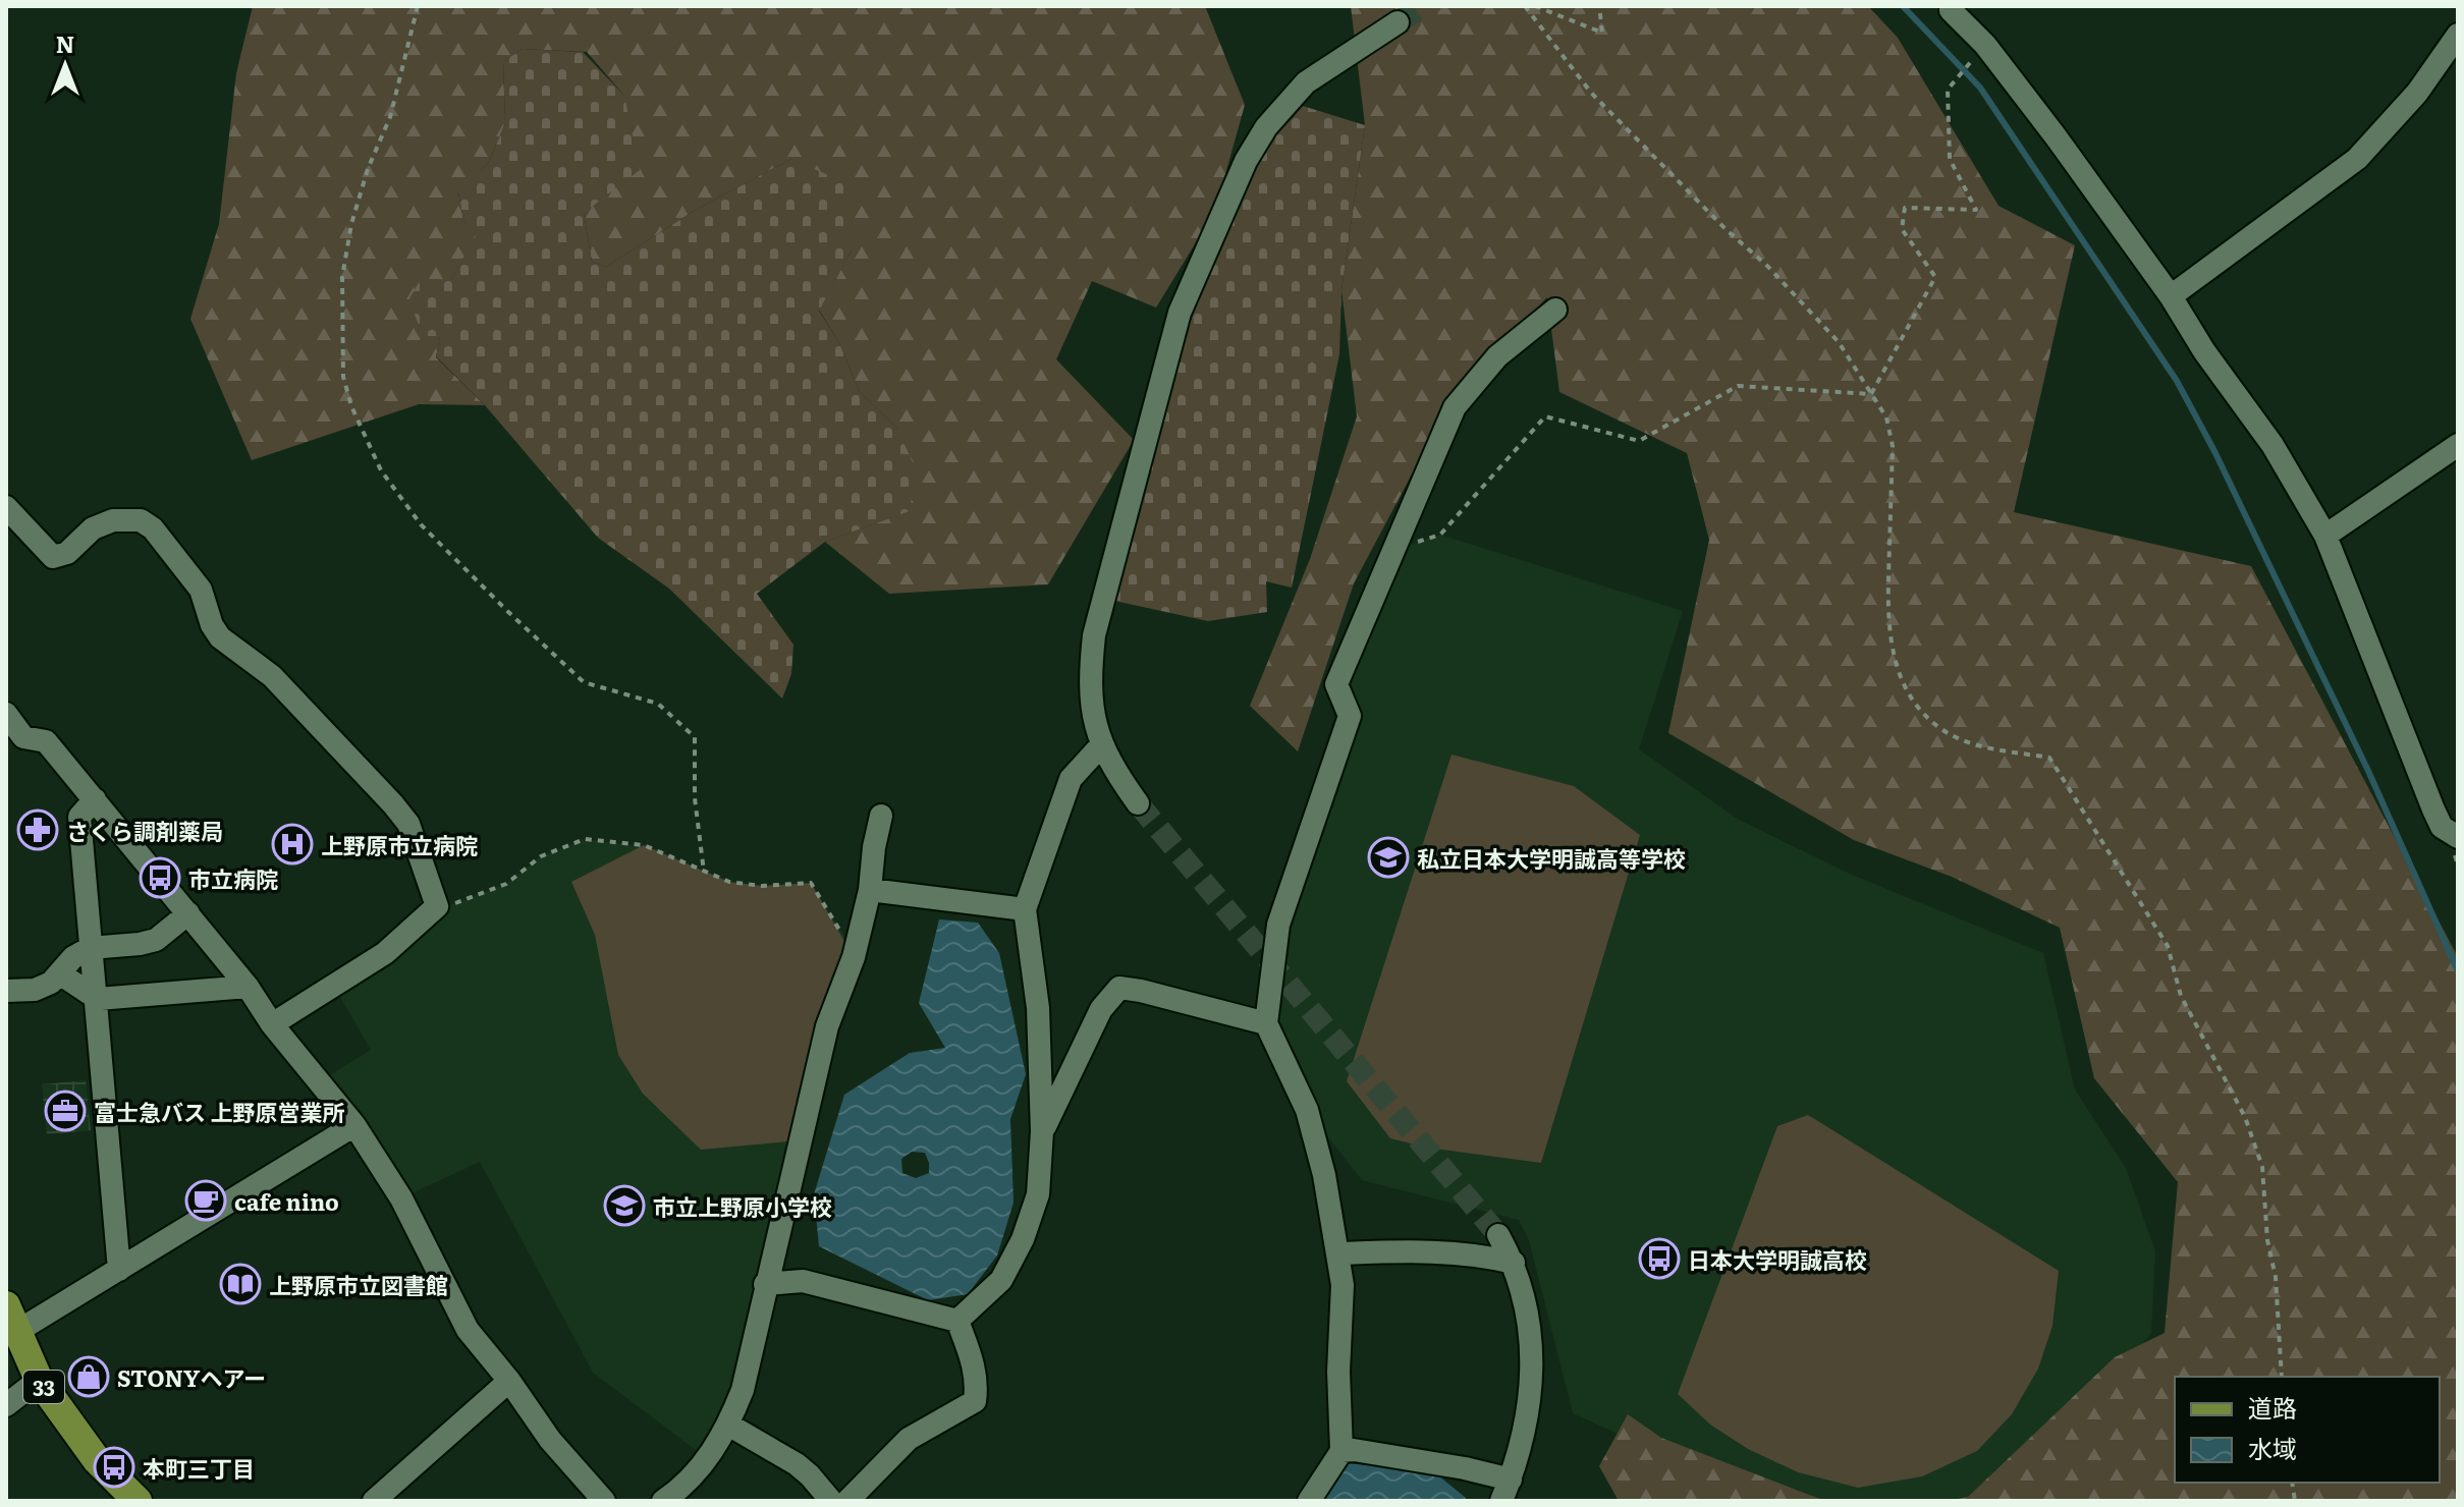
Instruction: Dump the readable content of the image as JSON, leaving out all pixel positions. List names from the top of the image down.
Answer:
{
  "streets": {
    "main road": ["33"]
  },
  "places": {
    "pharmacy": ["さくら調剤薬局"],
    "hospital": ["上野原市立病院"],
    "school or university": ["私立日本大学明誠高等学校", "市立上野原小学校"],
    "bus stop": ["市立病院", "日本大学明誠高校", "本町三丁目"],
    "office": ["富士急バス 上野原営業所"],
    "cafe": ["cafe nino"],
    "library": ["上野原市立図書館"],
    "shop": ["STONYヘアー"]
  },
  "legend": ["道路", "水域"],
  "north": "top"
}
